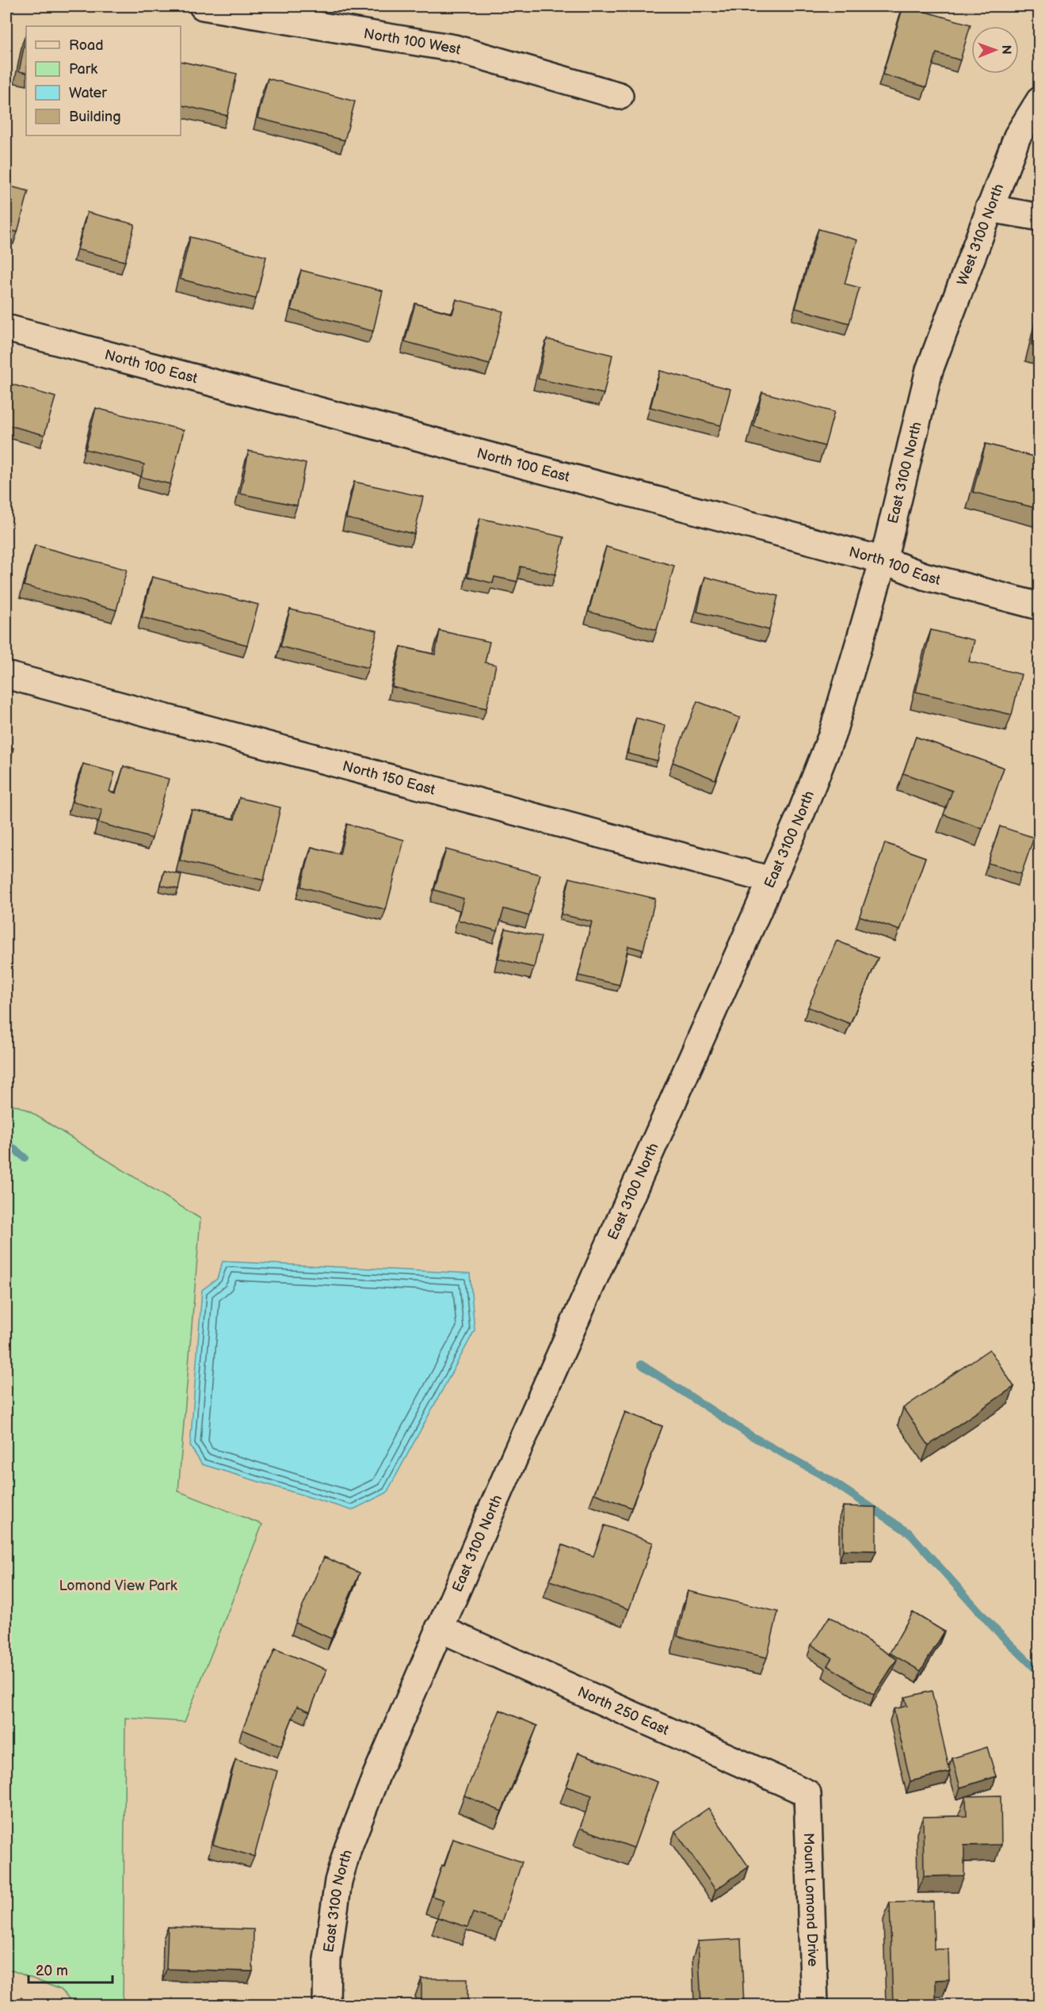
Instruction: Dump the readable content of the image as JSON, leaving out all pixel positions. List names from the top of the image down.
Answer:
{
  "streets": {
    "street": [
      "North 100 West",
      "West 3100 North",
      "North 100 East",
      "East 3100 North",
      "North 150 East",
      "North 250 East",
      "Mount Lomond Drive"
    ]
  },
  "crossings": [
    ["West 3100 North", "East 3100 North"],
    ["North 100 East", "East 3100 North"],
    ["East 3100 North", "North 150 East"],
    ["East 3100 North", "North 250 East"],
    ["North 250 East", "Mount Lomond Drive"]
  ],
  "parks": ["Lomond View Park"],
  "legend": [
    "Road",
    "Park",
    "Water",
    "Building"
  ],
  "scale_bar": "20 m",
  "north": "right"
}
